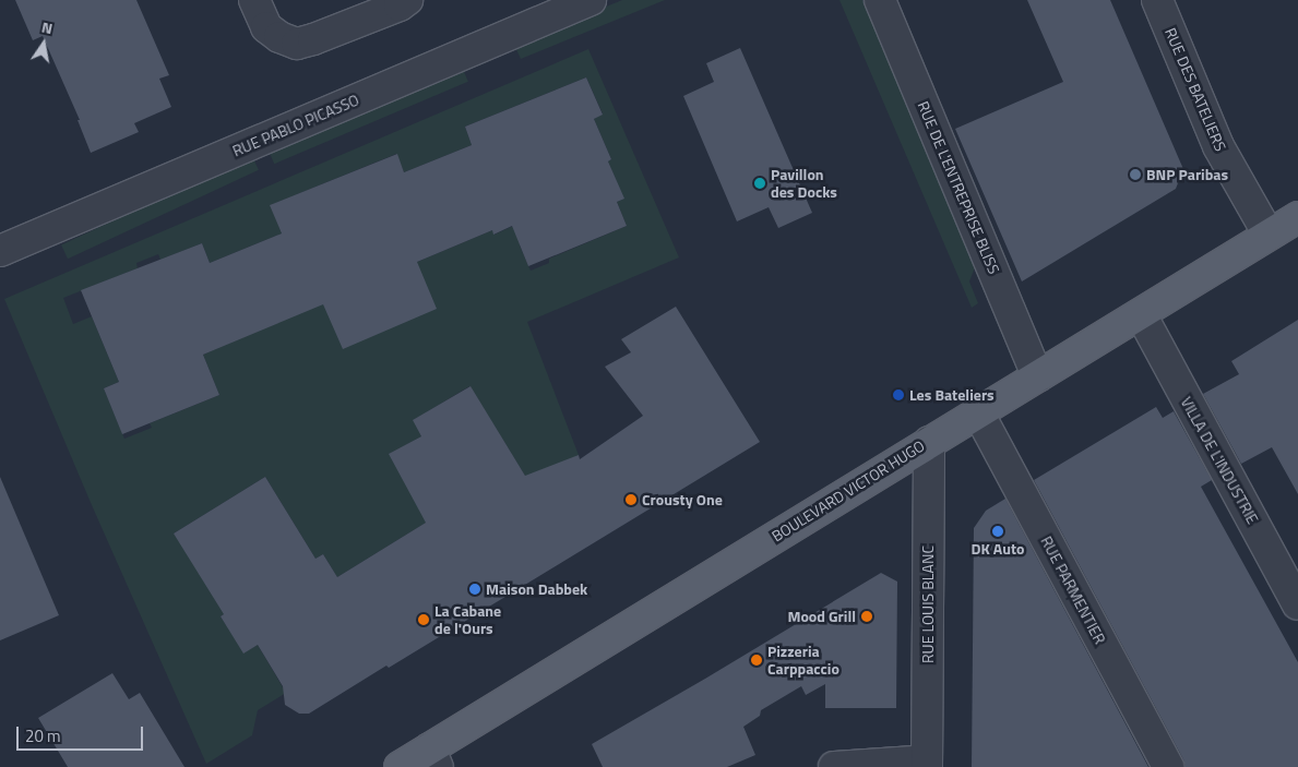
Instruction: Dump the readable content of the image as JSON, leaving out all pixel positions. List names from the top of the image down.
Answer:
{
  "streets": {
    "main road": ["BOULEVARD VICTOR HUGO"],
    "street": [
      "RUE DES BATELIERS",
      "RUE PABLO PICASSO",
      "RUE DE L'ENTREPRISE BLISS",
      "VILLA DE L'INDUSTRIE",
      "RUE PARMENTIER",
      "RUE LOUIS BLANC"
    ]
  },
  "crossings": [
    ["RUE DES BATELIERS", "BOULEVARD VICTOR HUGO"],
    ["RUE DE L'ENTREPRISE BLISS", "BOULEVARD VICTOR HUGO"],
    ["VILLA DE L'INDUSTRIE", "BOULEVARD VICTOR HUGO"],
    ["BOULEVARD VICTOR HUGO", "RUE PARMENTIER"],
    ["BOULEVARD VICTOR HUGO", "RUE LOUIS BLANC"]
  ],
  "places": [
    "BNP Paribas",
    "Pavillon des Docks",
    "Les Bateliers",
    "Crousty One",
    "DK Auto",
    "Maison Dabbek",
    "Mood Grill",
    "La Cabane de l'Ours",
    "Pizzeria Carppaccio"
  ],
  "scale_bar": "20 m",
  "north": "top"
}
